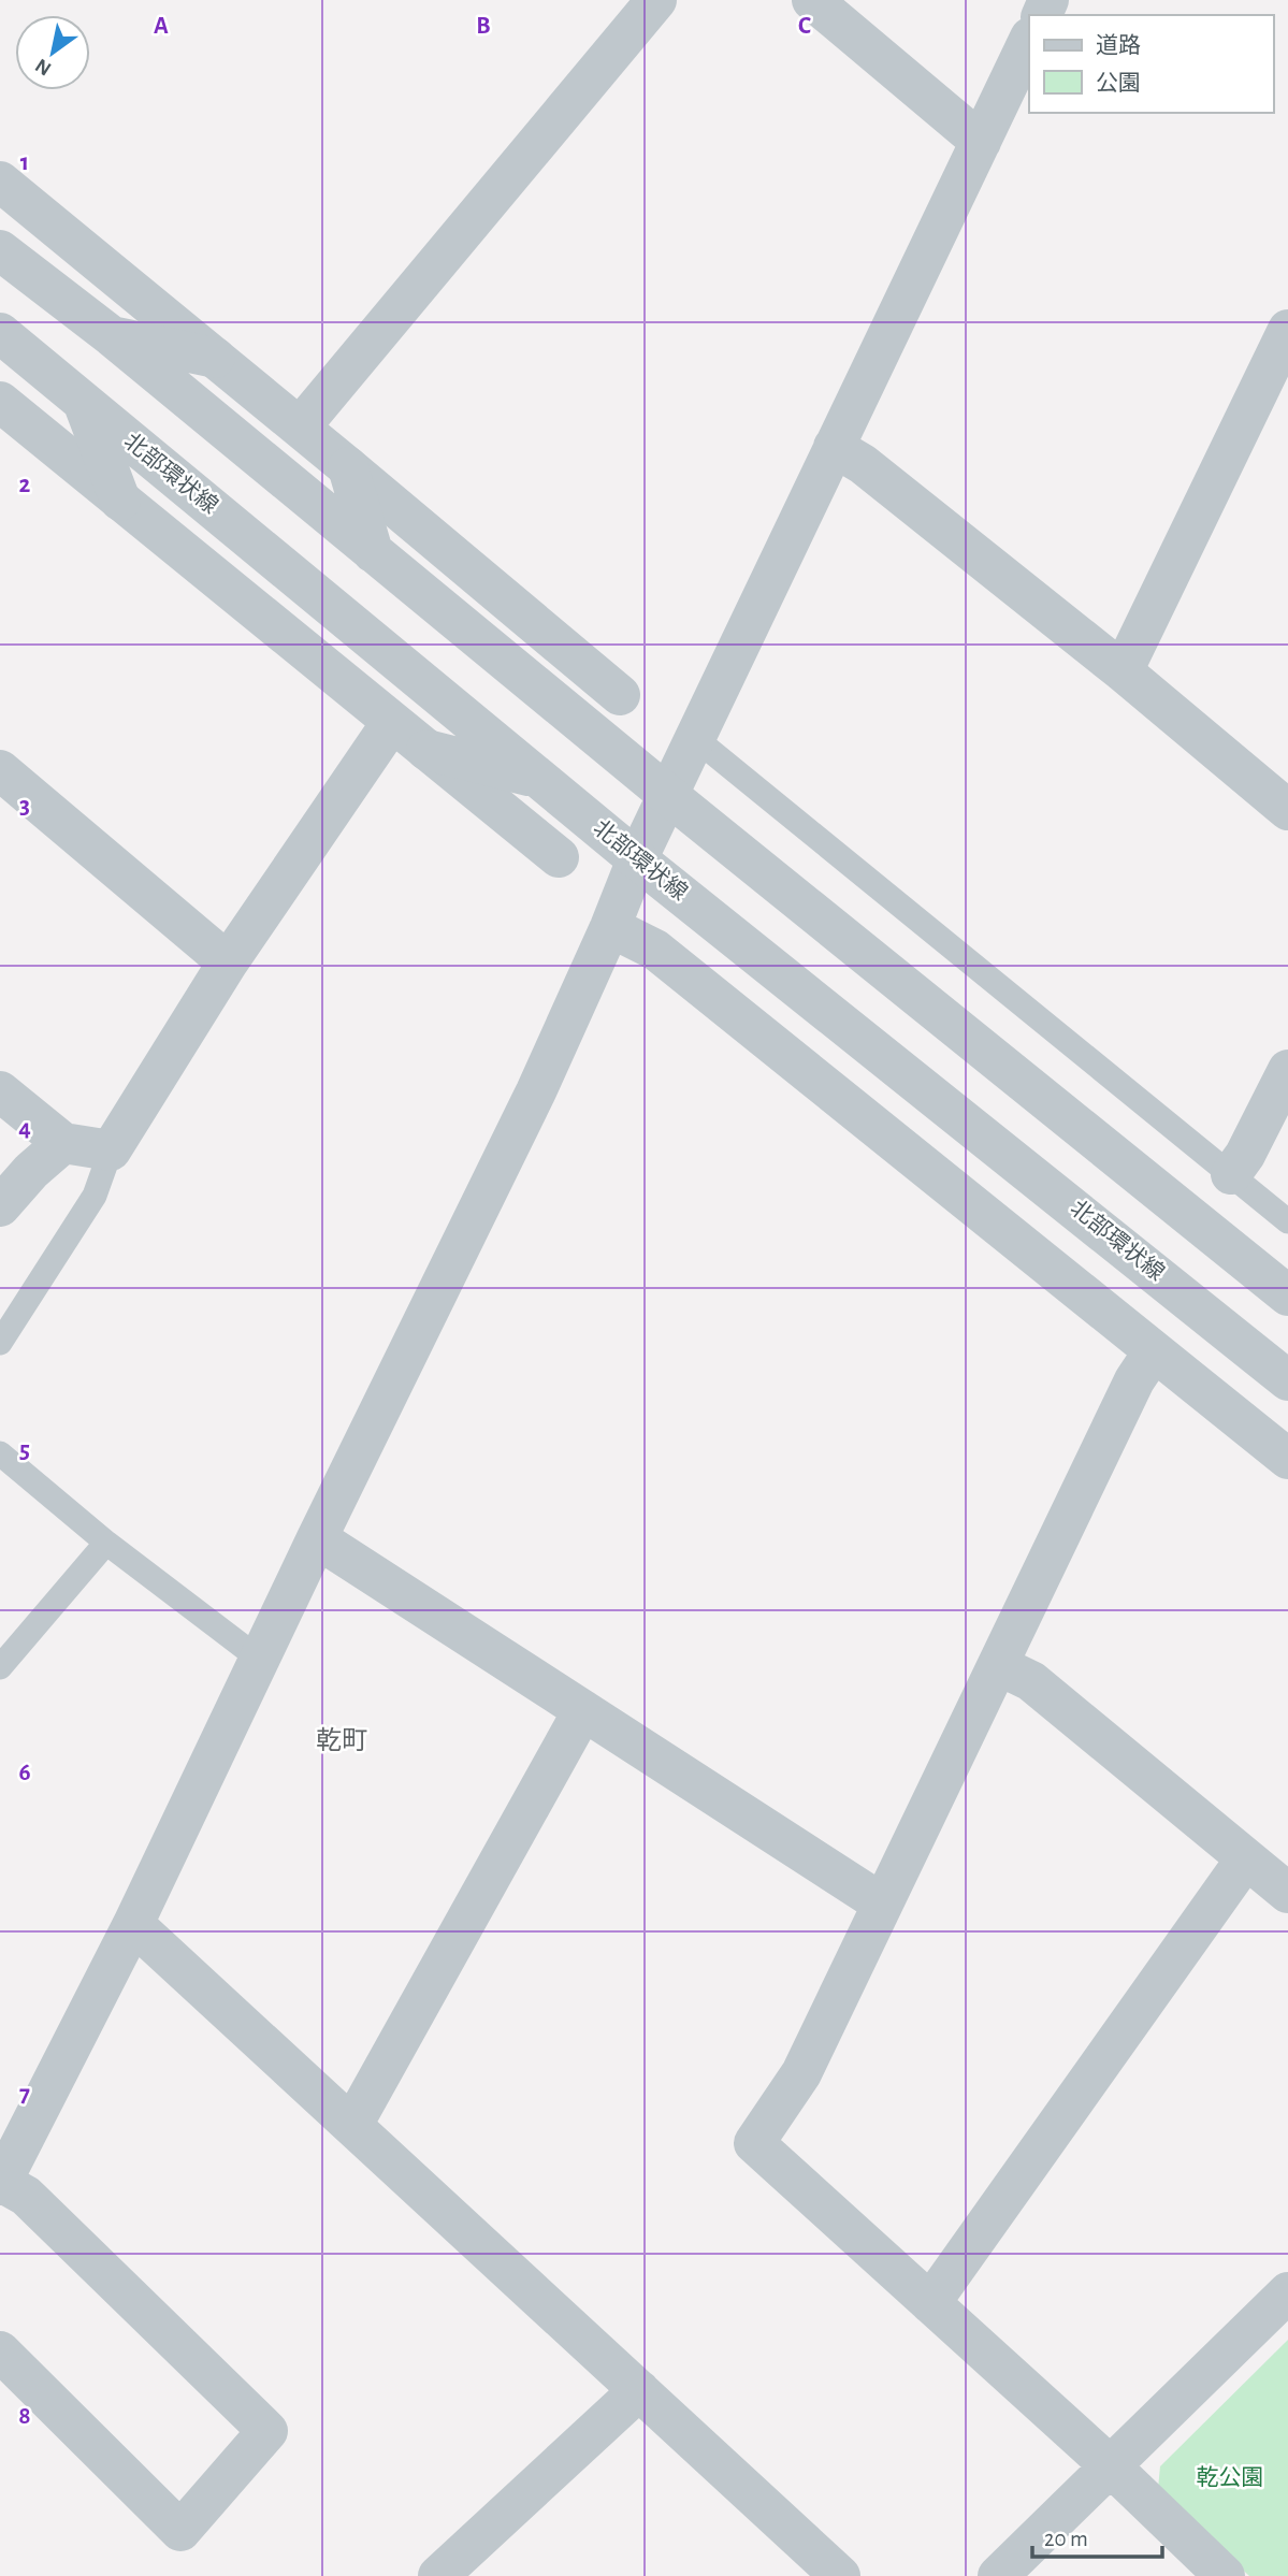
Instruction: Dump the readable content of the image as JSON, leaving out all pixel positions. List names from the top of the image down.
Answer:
{
  "streets": {
    "street": ["北部環状線"]
  },
  "districts": ["乾町"],
  "parks": ["乾公園"],
  "legend": ["道路", "公園"],
  "scale_bar": "20 m",
  "north": "bottom left",
  "grid": {
    "columns": ["A", "B", "C"],
    "rows": [
      "1",
      "2",
      "3",
      "4",
      "5",
      "6",
      "7",
      "8"
    ]
  }
}
